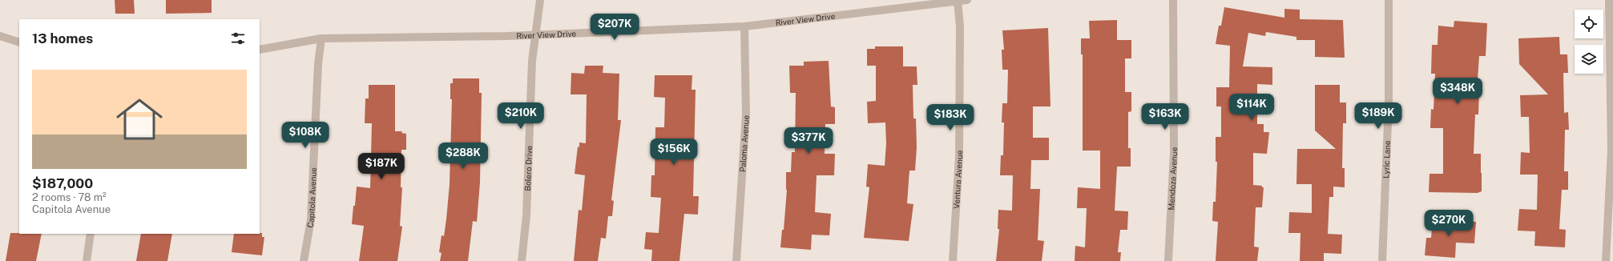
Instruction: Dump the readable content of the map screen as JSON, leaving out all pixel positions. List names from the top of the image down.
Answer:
{
  "streets": {
    "street": [
      "River View Drive",
      "Paloma Avenue",
      "Lyric Lane",
      "Bolero Drive",
      "Mendoza Avenue",
      "Ventura Avenue",
      "Capitola Avenue"
    ]
  },
  "crossings": [
    ["River View Drive", "Paloma Avenue"],
    ["River View Drive", "Bolero Drive"],
    ["River View Drive", "Ventura Avenue"],
    ["River View Drive", "Capitola Avenue"]
  ],
  "page": {
    "price": [
      "$207K",
      "$348K",
      "$114K",
      "$210K",
      "$189K",
      "$163K",
      "$183K",
      "$108K",
      "$377K",
      "$156K",
      "$288K",
      "$187K",
      "$270K"
    ],
    "heading": "13 homes",
    "list": [
      {
        "name": "$187,000",
        "note": "2 rooms · 78 m² · Capitola Avenue"
      }
    ]
  }
}
